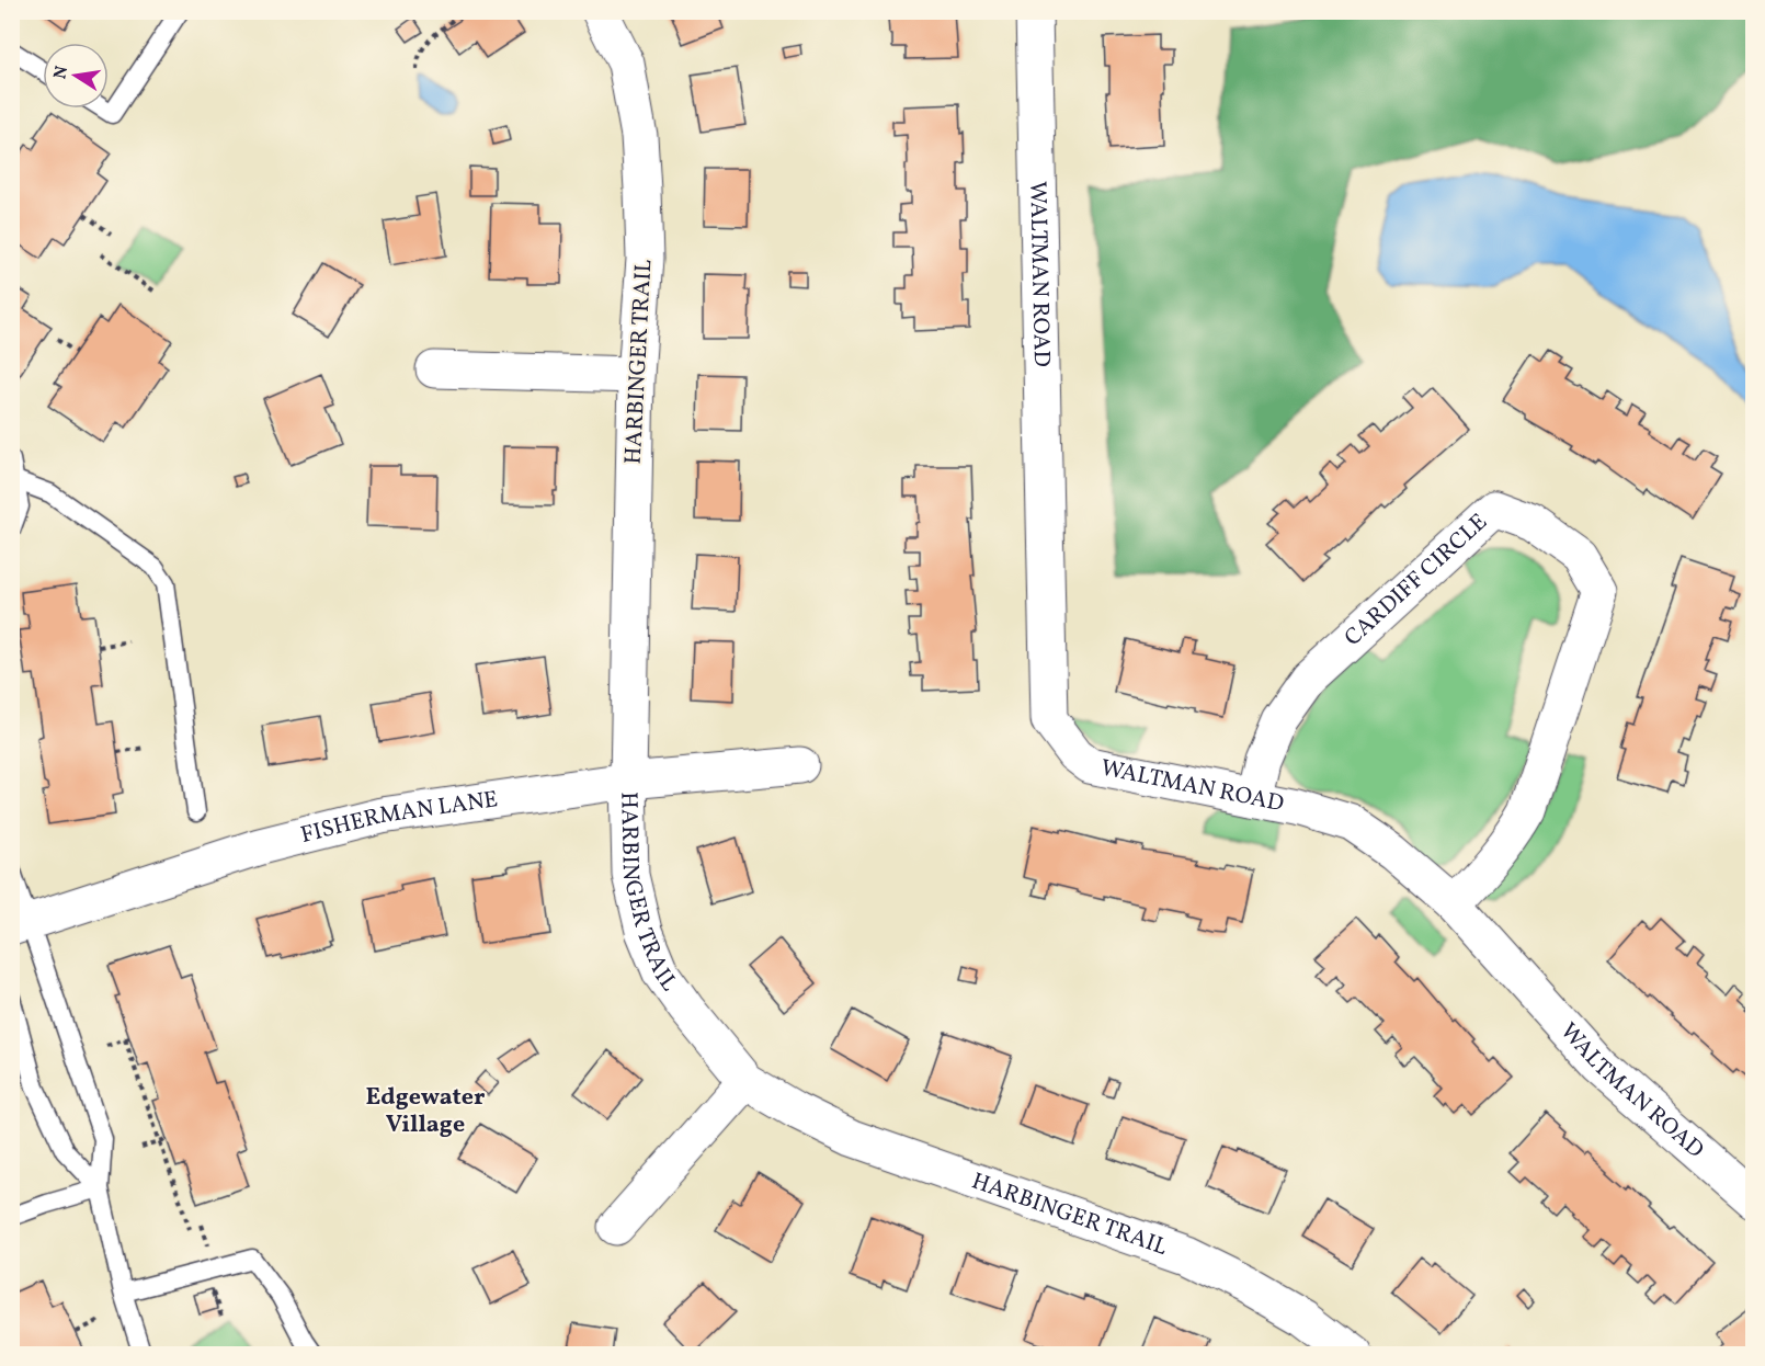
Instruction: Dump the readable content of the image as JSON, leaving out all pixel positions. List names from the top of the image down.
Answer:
{
  "streets": {
    "street": [
      "WALTMAN ROAD",
      "HARBINGER TRAIL",
      "CARDIFF CIRCLE",
      "FISHERMAN LANE"
    ]
  },
  "crossings": [
    ["WALTMAN ROAD", "CARDIFF CIRCLE"],
    ["HARBINGER TRAIL", "FISHERMAN LANE"]
  ],
  "districts": ["Edgewater Village"],
  "north": "left"
}
